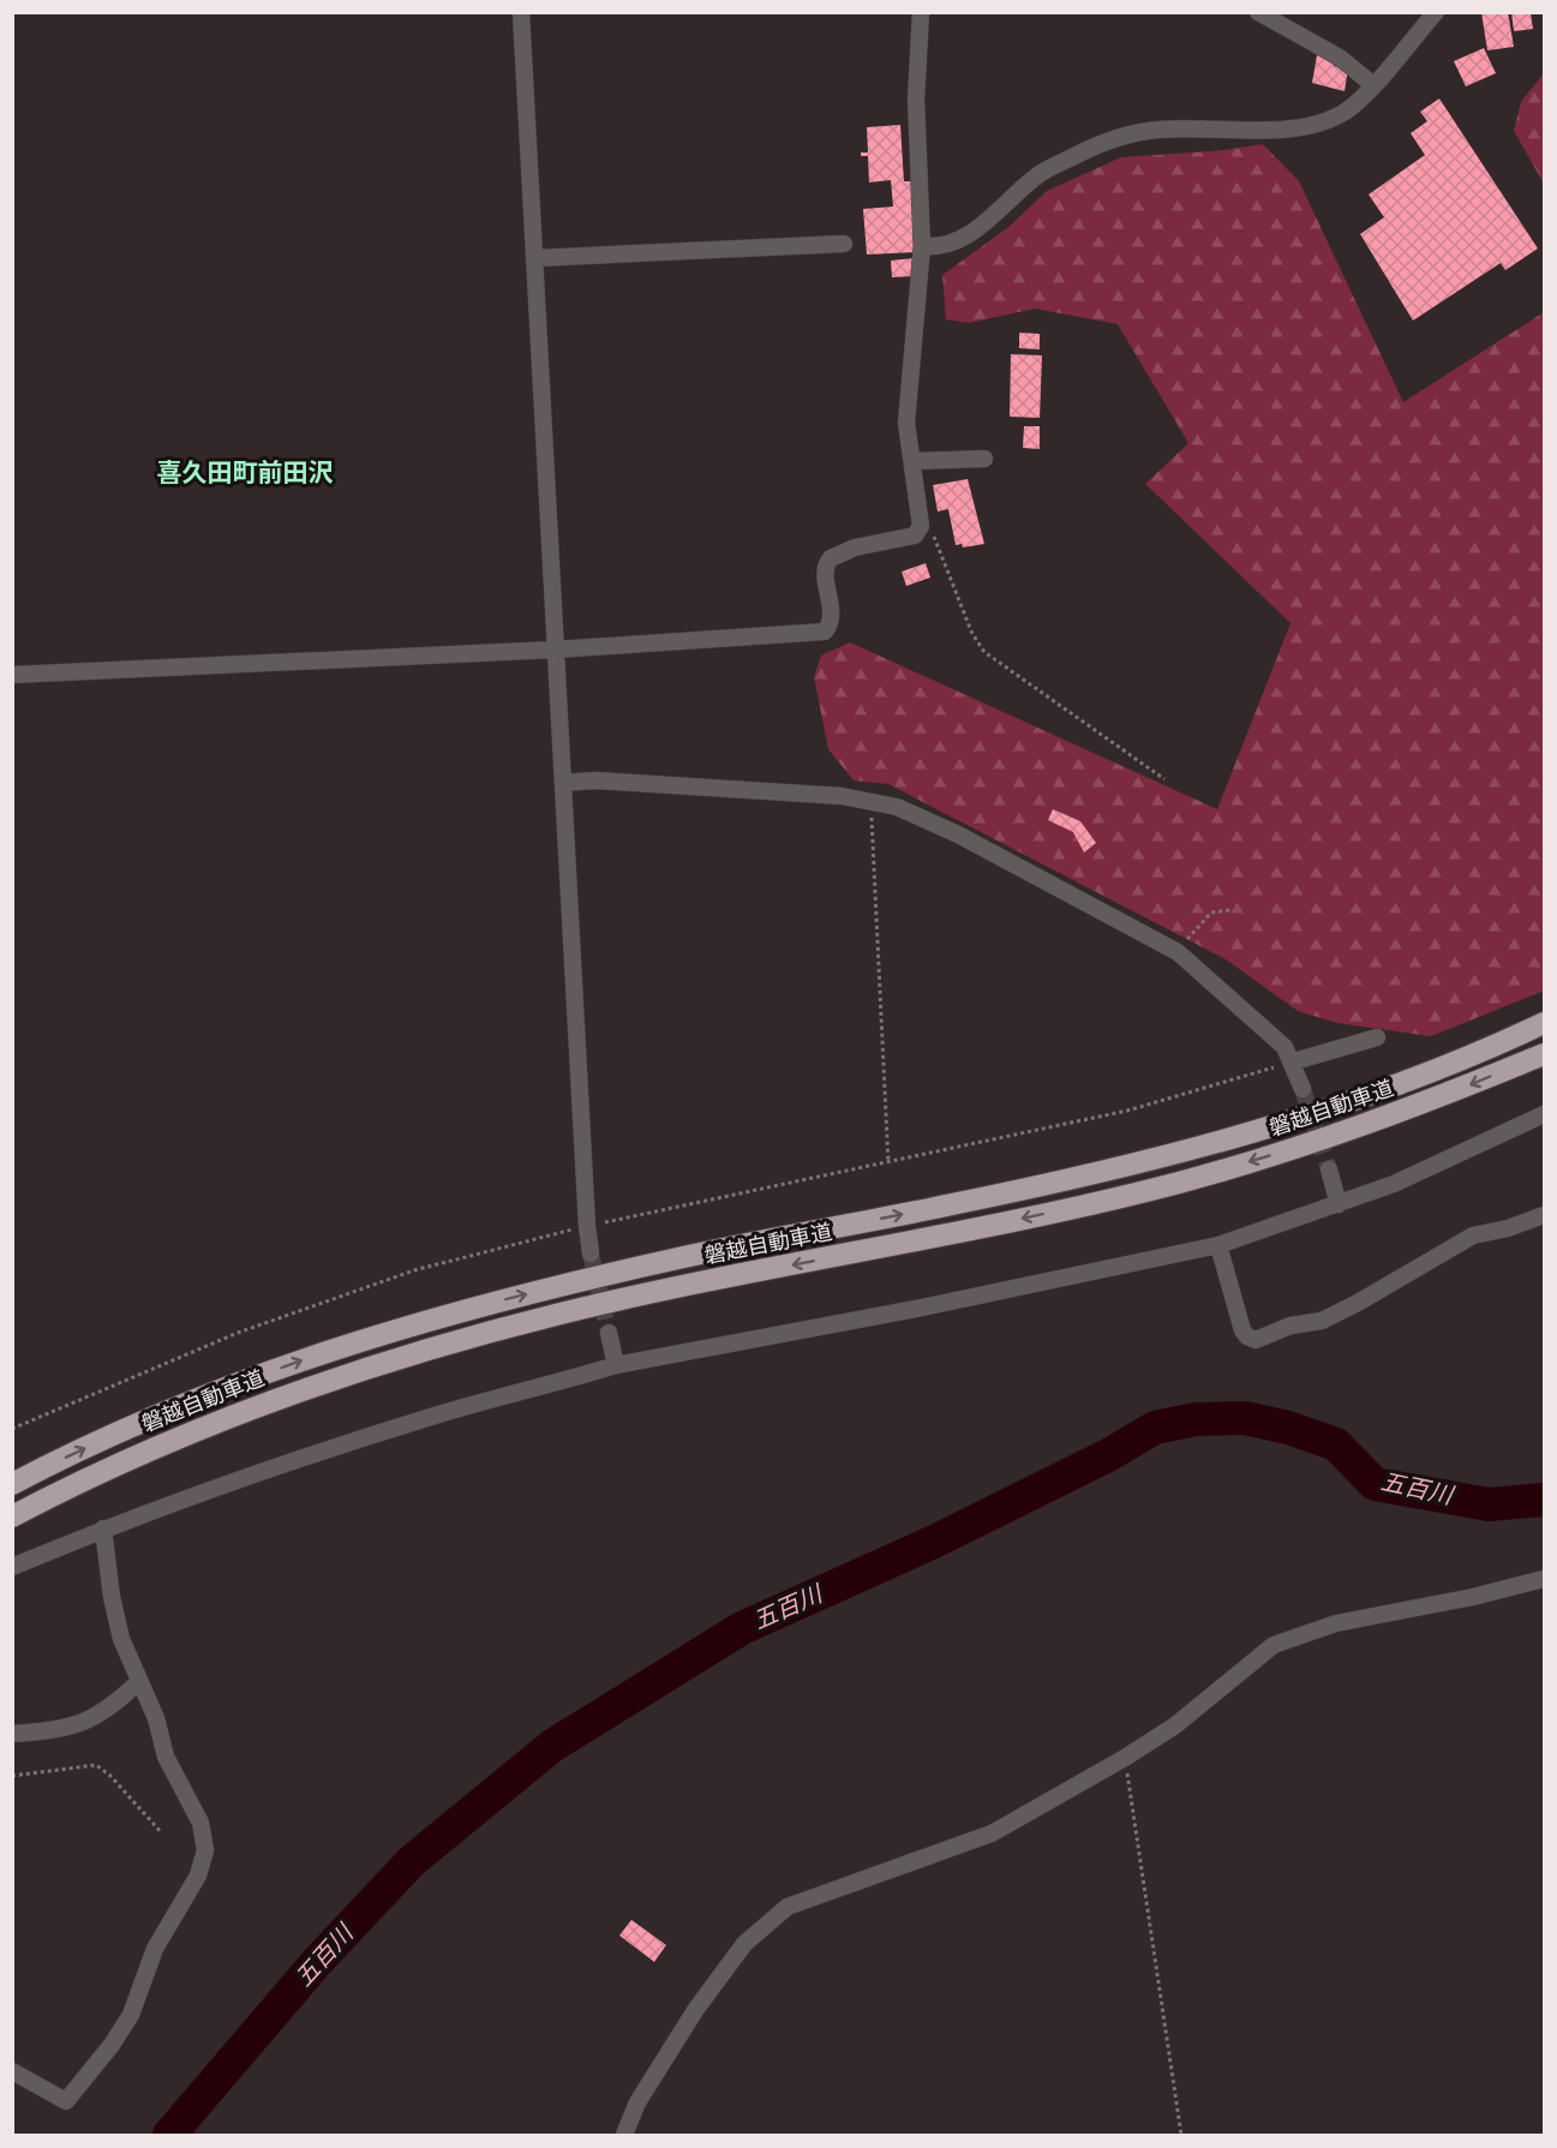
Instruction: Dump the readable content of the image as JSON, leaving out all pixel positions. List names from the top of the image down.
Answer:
{
  "streets": {
    "highway": ["磐越自動車道"]
  },
  "districts": ["喜久田町前田沢"],
  "water": ["五百川"]
}
